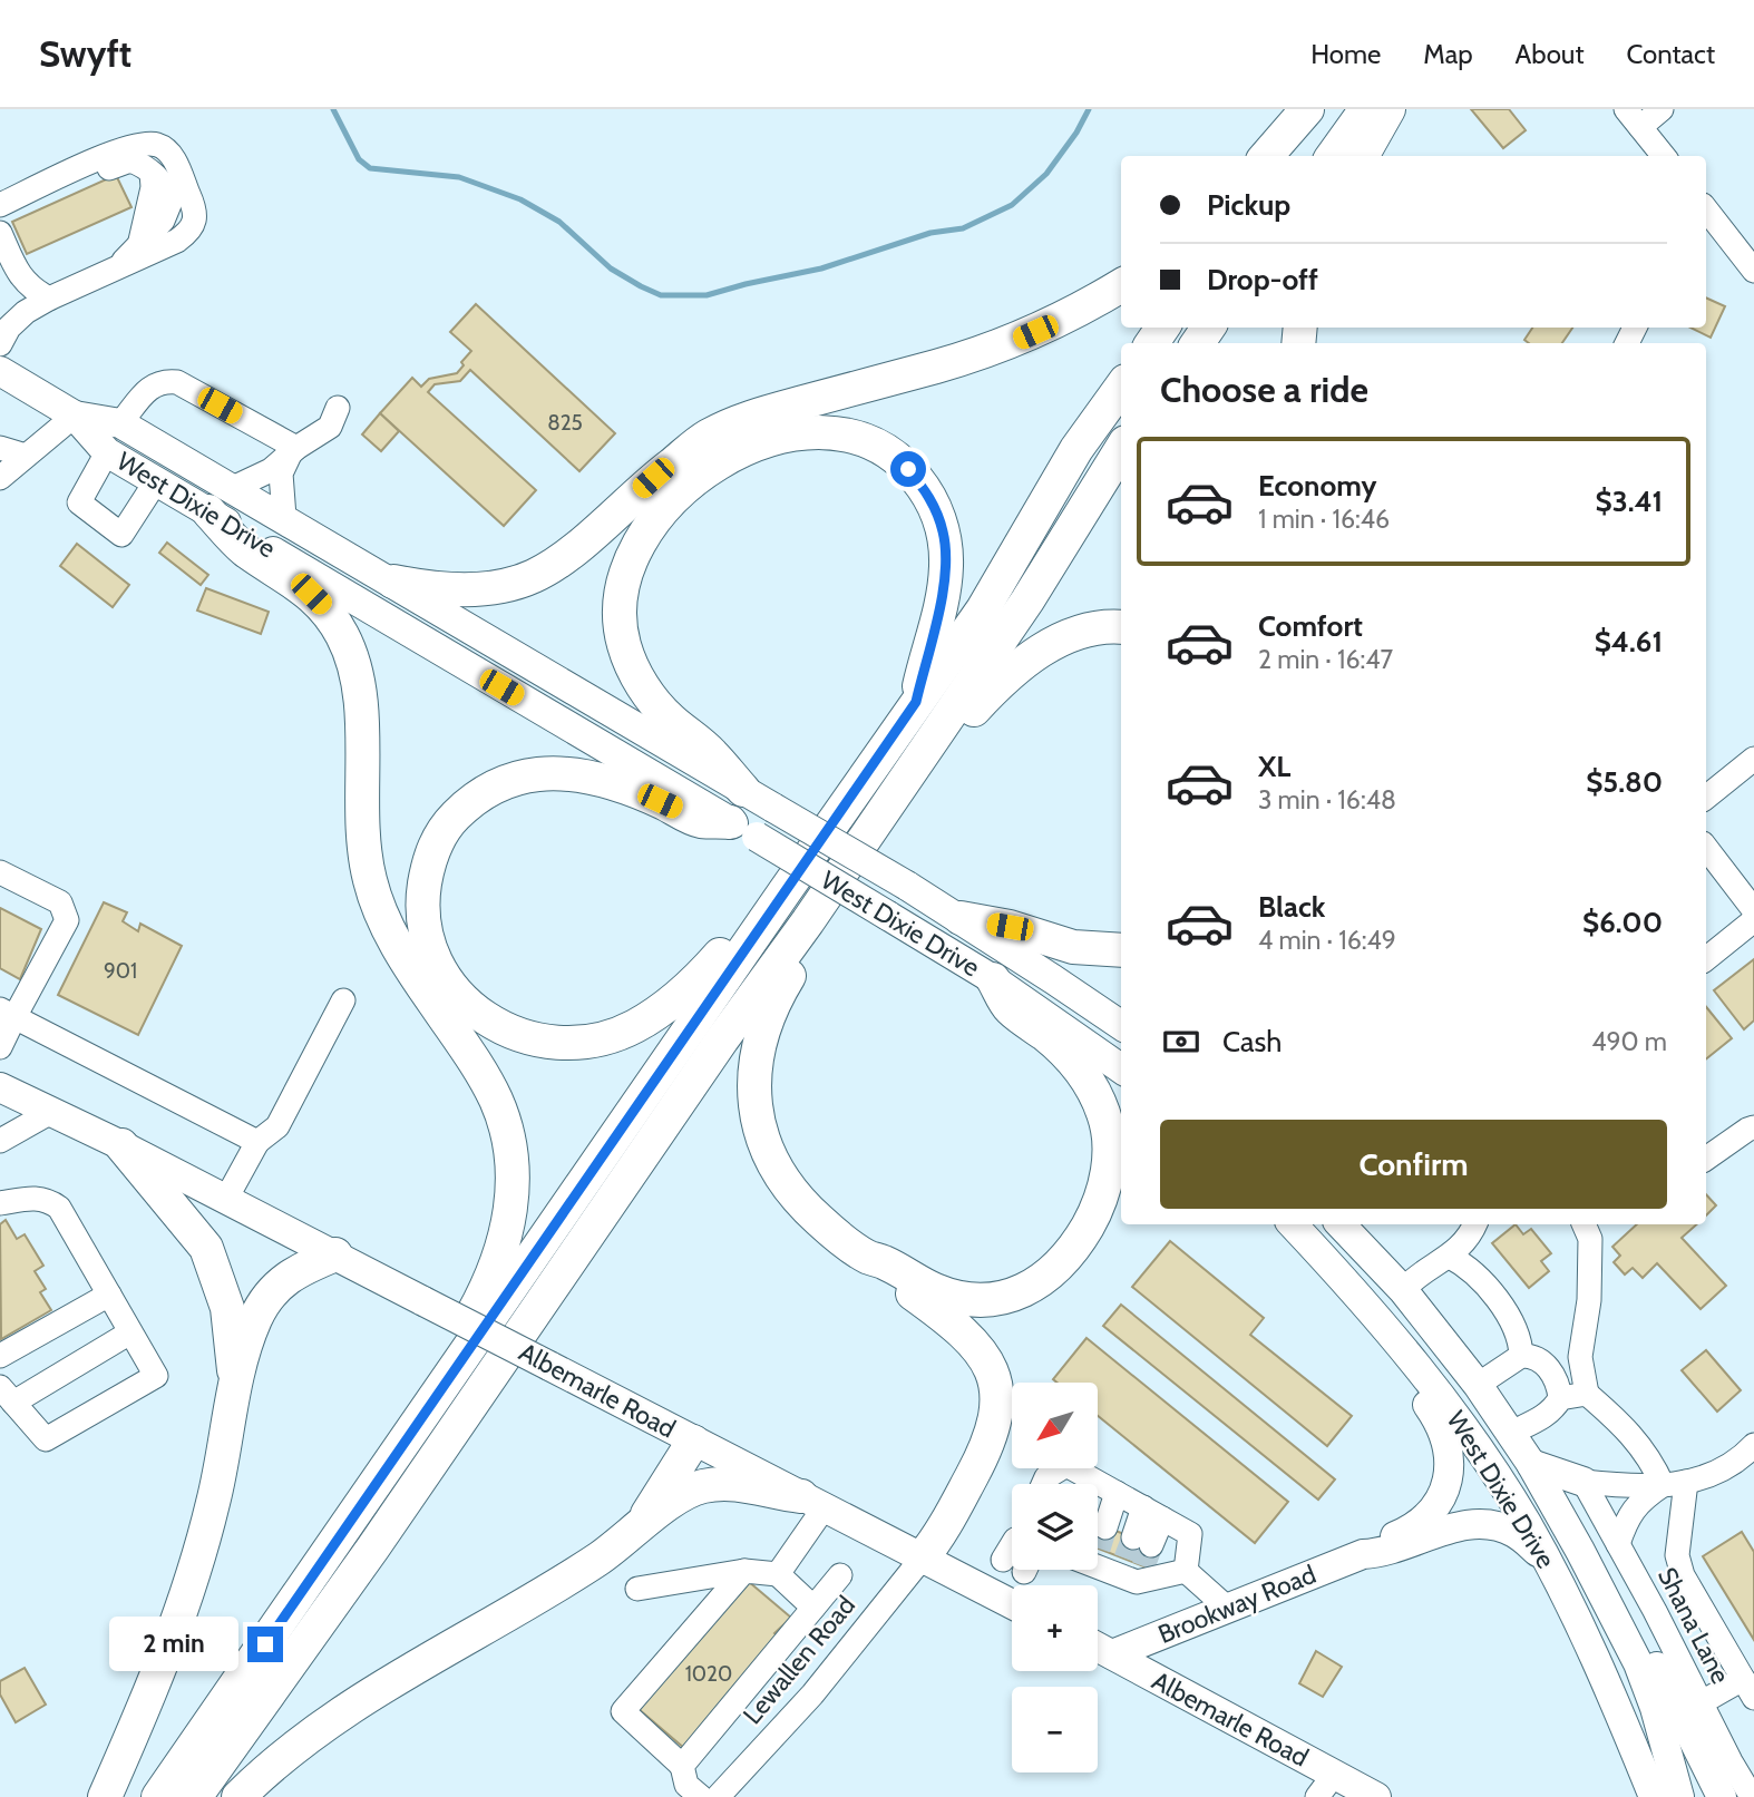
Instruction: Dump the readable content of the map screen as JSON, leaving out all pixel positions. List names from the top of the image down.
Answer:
{
  "streets": {
    "main road": ["West Dixie Drive", "Albemarle Road", "Brookway Road"],
    "street": ["Shana Lane", "Lewallen Road"]
  },
  "crossings": [
    ["Albemarle Road", "Brookway Road"],
    ["Albemarle Road", "Lewallen Road"]
  ],
  "house_numbers": ["825", "901", "1020"],
  "north": "bottom left",
  "page": {
    "header": "Swyft",
    "nav": [
      "Home",
      "Map",
      "About",
      "Contact"
    ],
    "banner": ["Pickup", "Drop-off"],
    "heading": "Choose a ride",
    "list": [
      {
        "name": "Economy",
        "note": "1 min · 16:46",
        "value": "$3.41"
      },
      {
        "name": "Comfort",
        "note": "2 min · 16:47",
        "value": "$4.61"
      },
      {
        "name": "XL",
        "note": "3 min · 16:48",
        "value": "$5.80"
      },
      {
        "name": "Black",
        "note": "4 min · 16:49",
        "value": "$6.00"
      }
    ],
    "pay": ["Cash", "490 m"],
    "buttons": "Confirm",
    "map_buttons": ["+", "−"],
    "bubble": "2 min"
  }
}
